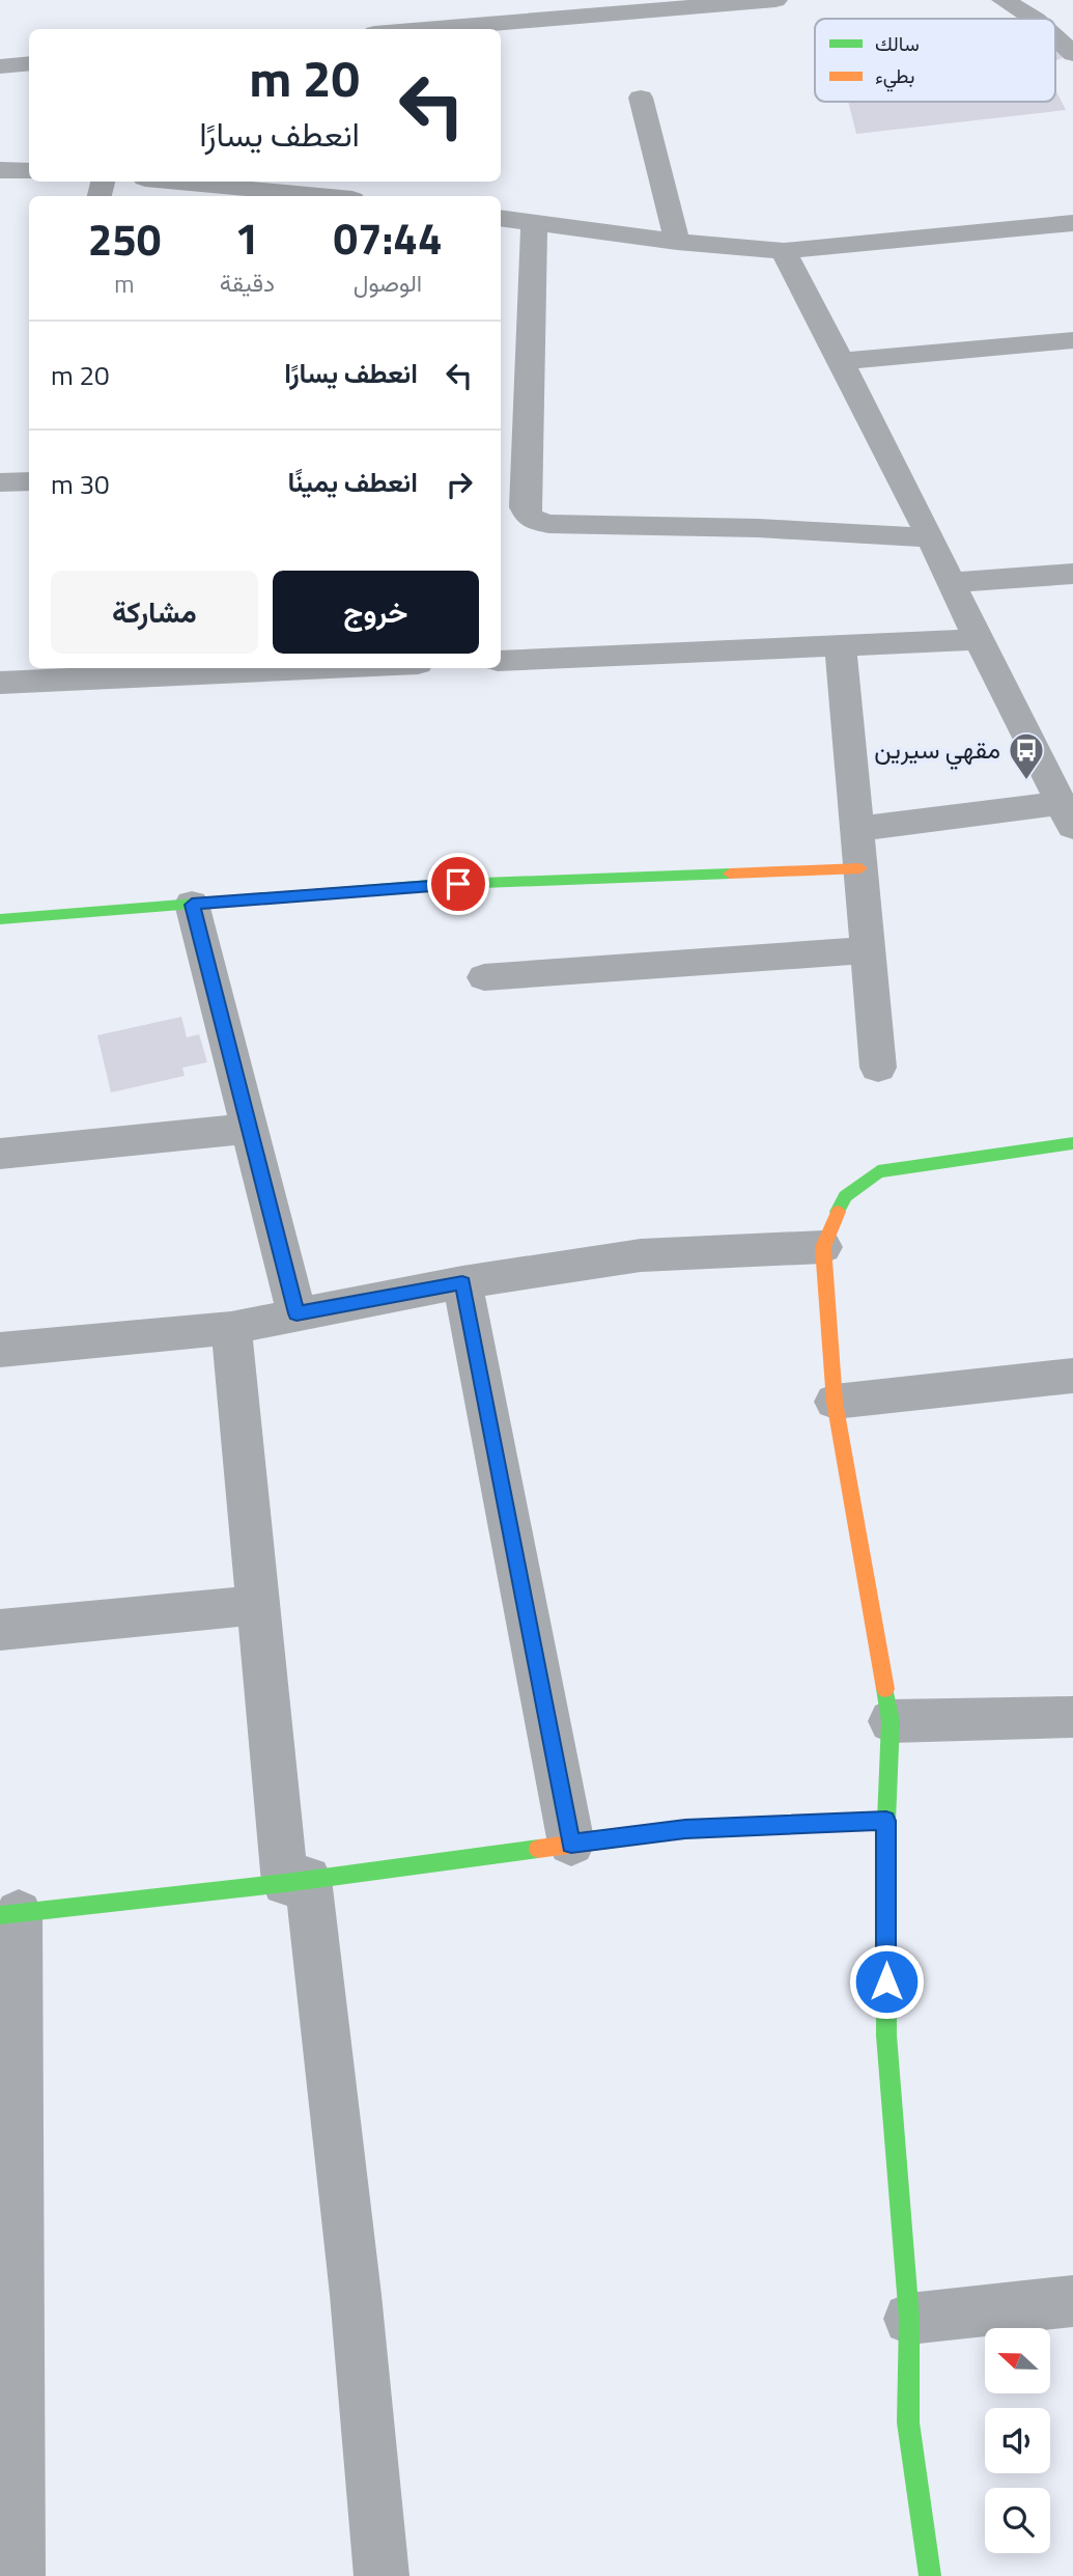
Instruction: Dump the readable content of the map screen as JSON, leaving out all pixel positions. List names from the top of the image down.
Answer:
{
  "places": {
    "bus stop": ["مقهي سيرين"]
  },
  "legend": ["سالك", "بطيء"],
  "north": "left",
  "page": {
    "turn": ["20 m", "انعطف يسارًا"],
    "eta": [
      "07:44",
      "الوصول",
      "1",
      "دقيقة",
      "250",
      "m"
    ],
    "list": [
      {
        "name": "انعطف يسارًا",
        "value": "20 m"
      },
      {
        "name": "انعطف يمينًا",
        "value": "30 m"
      }
    ],
    "buttons": ["خروج", "مشاركة"]
  }
}
